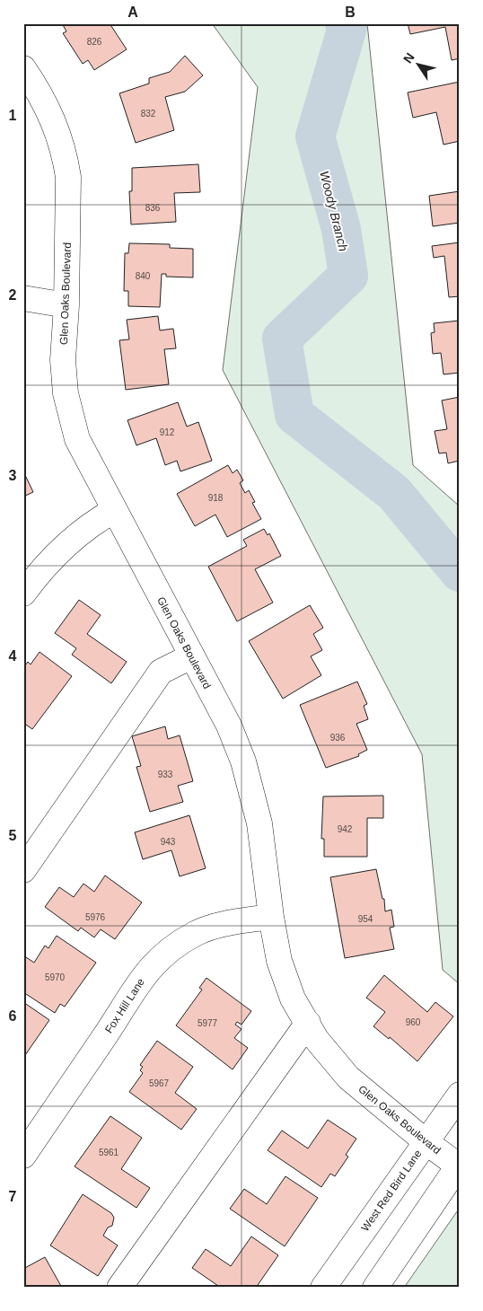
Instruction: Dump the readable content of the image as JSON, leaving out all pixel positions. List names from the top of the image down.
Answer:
{
  "streets": {
    "street": ["Glen Oaks Boulevard", "Fox Hill Lane", "West Red Bird Lane"]
  },
  "crossings": [
    ["Glen Oaks Boulevard", "Fox Hill Lane"],
    ["Glen Oaks Boulevard", "West Red Bird Lane"]
  ],
  "water": ["Woody Branch"],
  "house_numbers": [
    "826",
    "832",
    "836",
    "840",
    "912",
    "918",
    "936",
    "933",
    "942",
    "943",
    "5976",
    "954",
    "5970",
    "960",
    "5977",
    "5967",
    "5961"
  ],
  "north": "top left",
  "grid": {
    "columns": ["A", "B"],
    "rows": [
      "1",
      "2",
      "3",
      "4",
      "5",
      "6",
      "7"
    ]
  }
}
